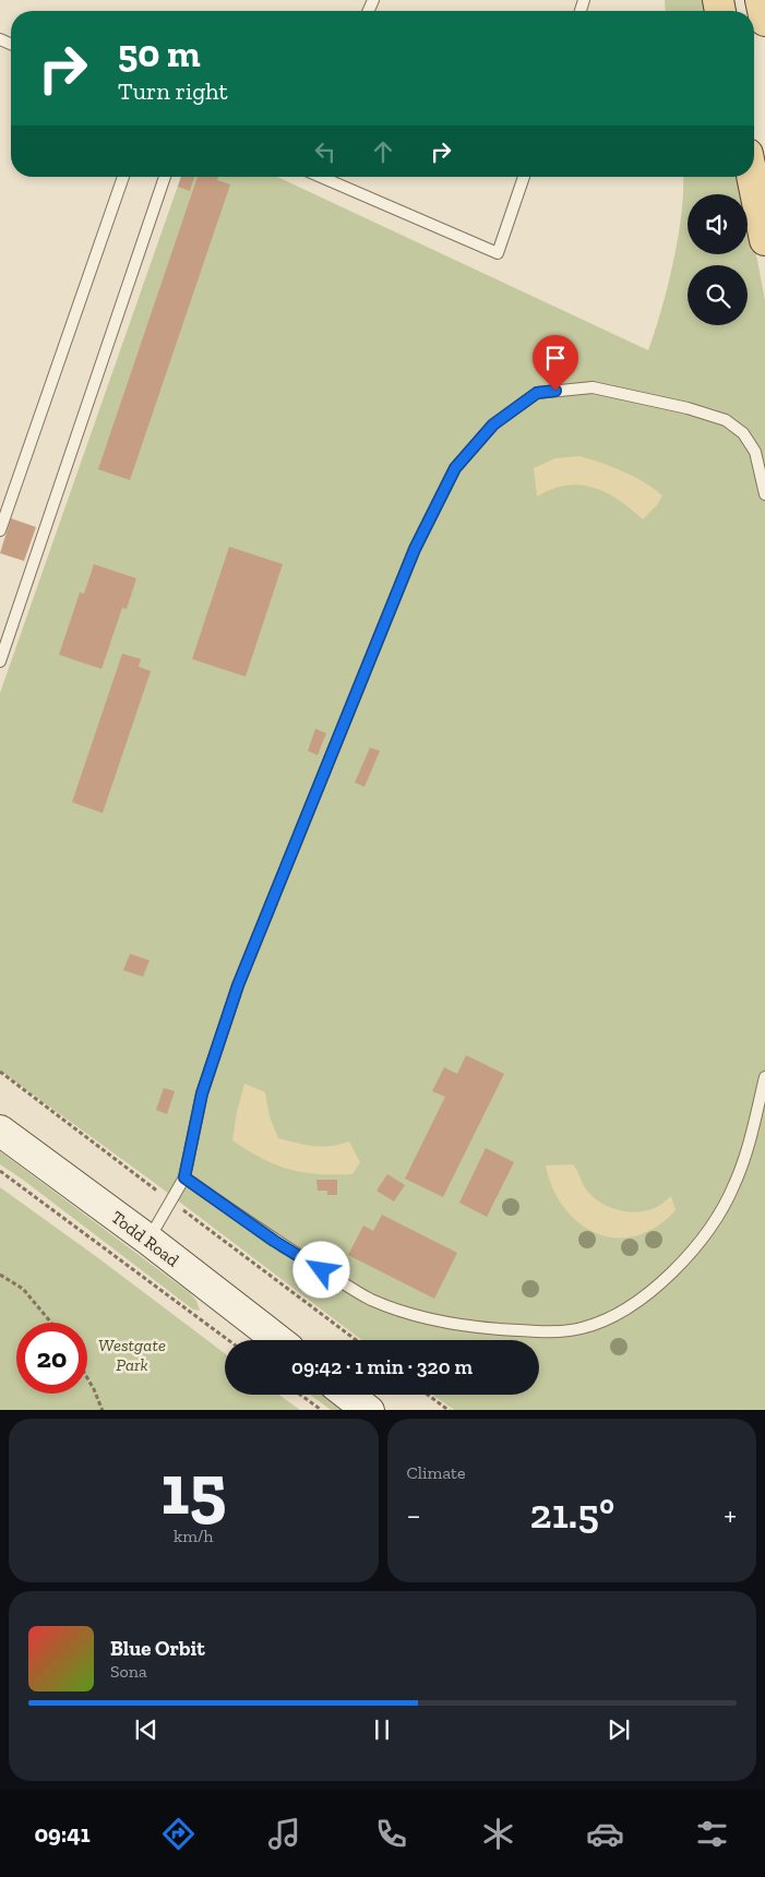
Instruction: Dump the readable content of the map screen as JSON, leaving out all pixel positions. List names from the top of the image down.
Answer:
{
  "streets": {
    "main road": ["Todd Road"]
  },
  "parks": ["Westgate Park"],
  "page": {
    "turn": ["50 m", "Turn right"],
    "limit": "20",
    "trip": "09:42 · 1 min · 320 m",
    "tile": [
      ["15", "km/h"],
      "Climate"
    ],
    "heat": ["−", "21.5°", "+"],
    "song": ["Blue Orbit", "Sona"],
    "tabs": "09:41"
  }
}
